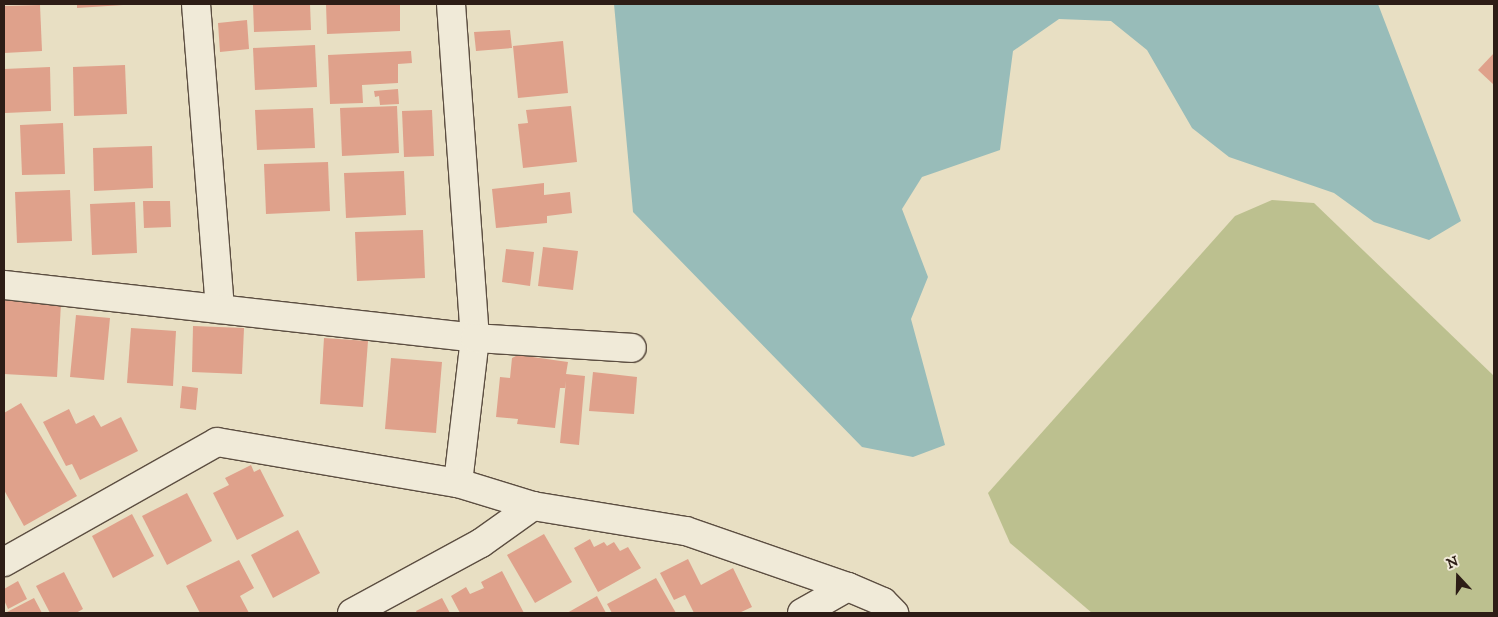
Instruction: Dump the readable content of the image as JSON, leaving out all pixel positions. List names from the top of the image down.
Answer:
{
  "north": "top"
}
